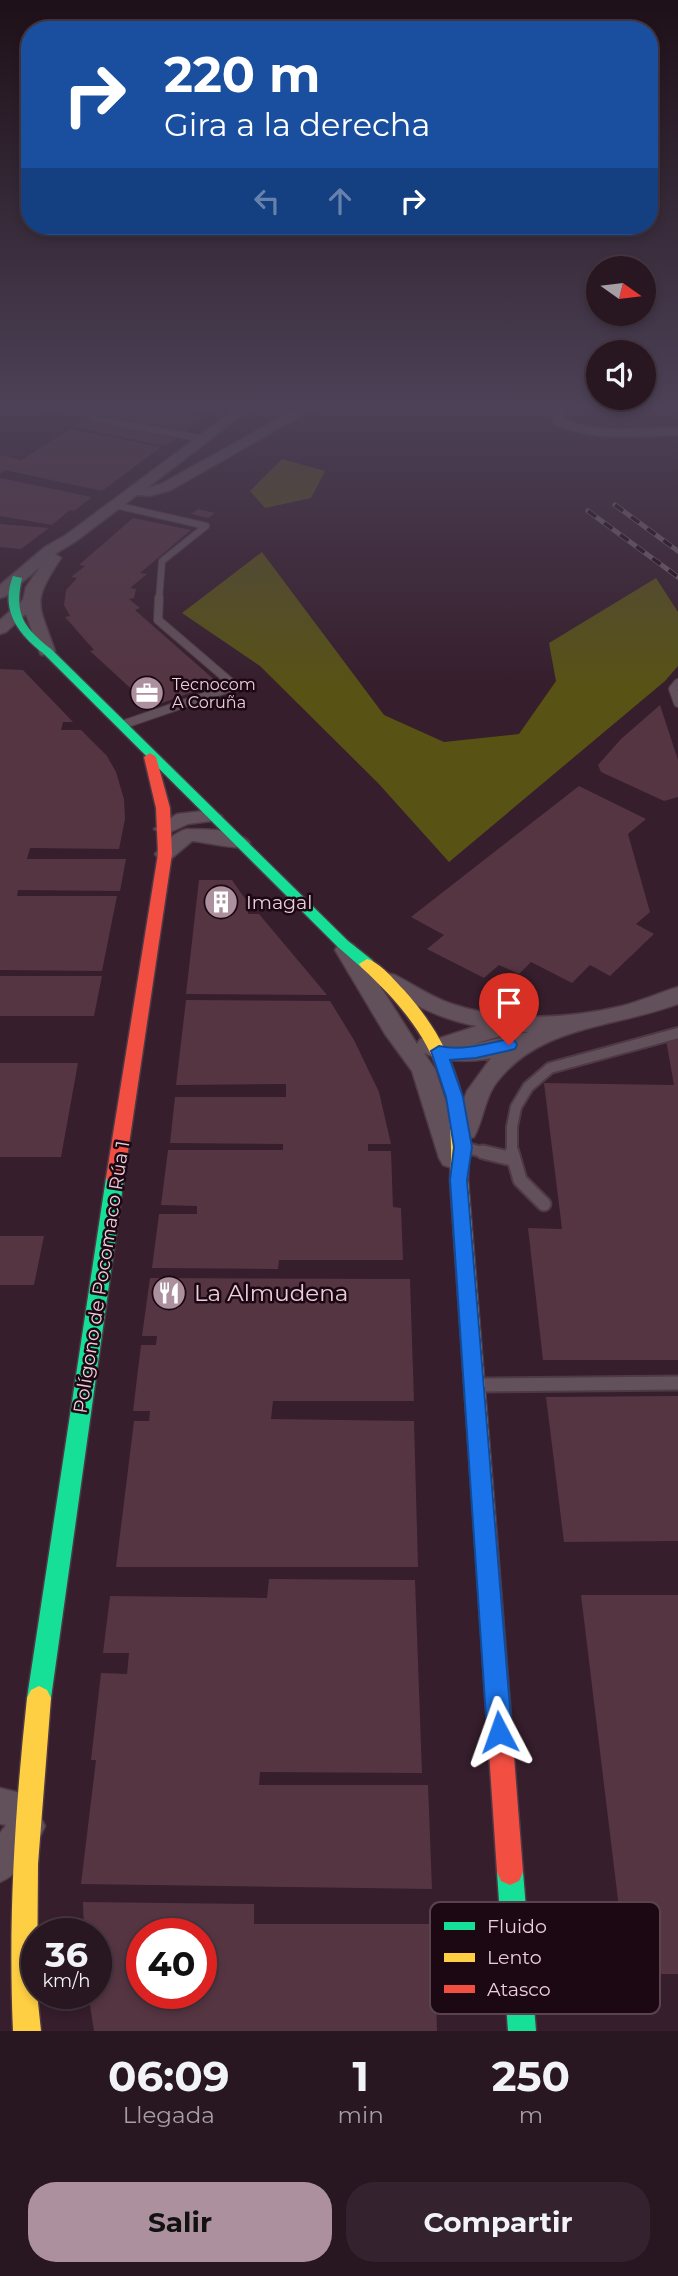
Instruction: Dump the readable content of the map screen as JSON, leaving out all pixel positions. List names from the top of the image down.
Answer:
{
  "streets": {
    "street": ["Polígono de Pocomaco Rúa 1"]
  },
  "places": {
    "office": ["Tecnocom A Coruña"],
    "building": ["Imagal"],
    "restaurant": ["La Almudena"]
  },
  "legend": ["Fluido", "Lento", "Atasco"],
  "north": "right",
  "page": {
    "turn": ["220 m", "Gira a la derecha"],
    "speed": "36 km/h",
    "limit": "40",
    "eta": [
      "06:09",
      "Llegada",
      "1",
      "min",
      "250",
      "m"
    ],
    "buttons": ["Salir", "Compartir"]
  }
}
